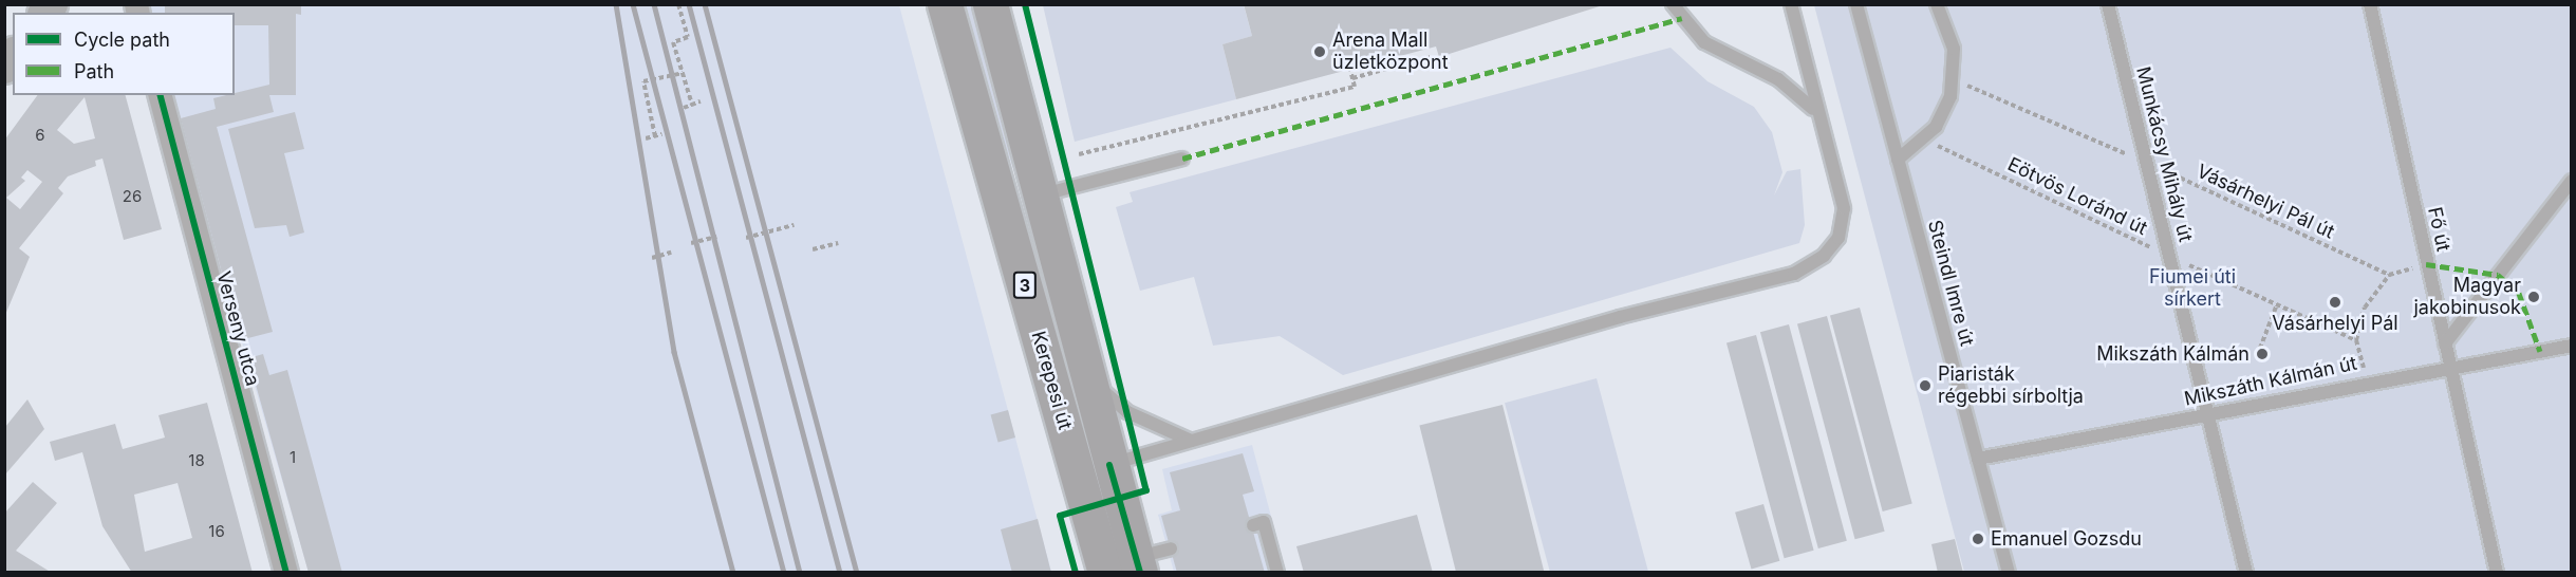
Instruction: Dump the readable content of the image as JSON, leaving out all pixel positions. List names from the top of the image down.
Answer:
{
  "streets": {
    "main road": ["3", "Kerepesi út"],
    "street": ["Verseny utca"],
    "lane": [
      "Munkácsy Mihály út",
      "Fő út",
      "Steindl Imre út",
      "Mikszáth Kálmán út"
    ],
    "path": ["Eötvös Loránd út", "Vásárhelyi Pál út"]
  },
  "crossings": [
    ["Munkácsy Mihály út", "Eötvös Loránd út"],
    ["Munkácsy Mihály út", "Vásárhelyi Pál út"],
    ["Munkácsy Mihály út", "Mikszáth Kálmán út"],
    ["Fő út", "Mikszáth Kálmán út"],
    ["Steindl Imre út", "Mikszáth Kálmán út"]
  ],
  "parks": ["Fiumei úti sírkert"],
  "places": [
    "Arena Mall üzletközpont",
    "Magyar jakobinusok",
    "Vásárhelyi Pál",
    "Mikszáth Kálmán",
    "Piaristák régebbi sírboltja",
    "Emanuel Gozsdu"
  ],
  "house_numbers": [
    "6",
    "26",
    "1",
    "18",
    "16"
  ],
  "legend": ["Cycle path", "Path"]
}
